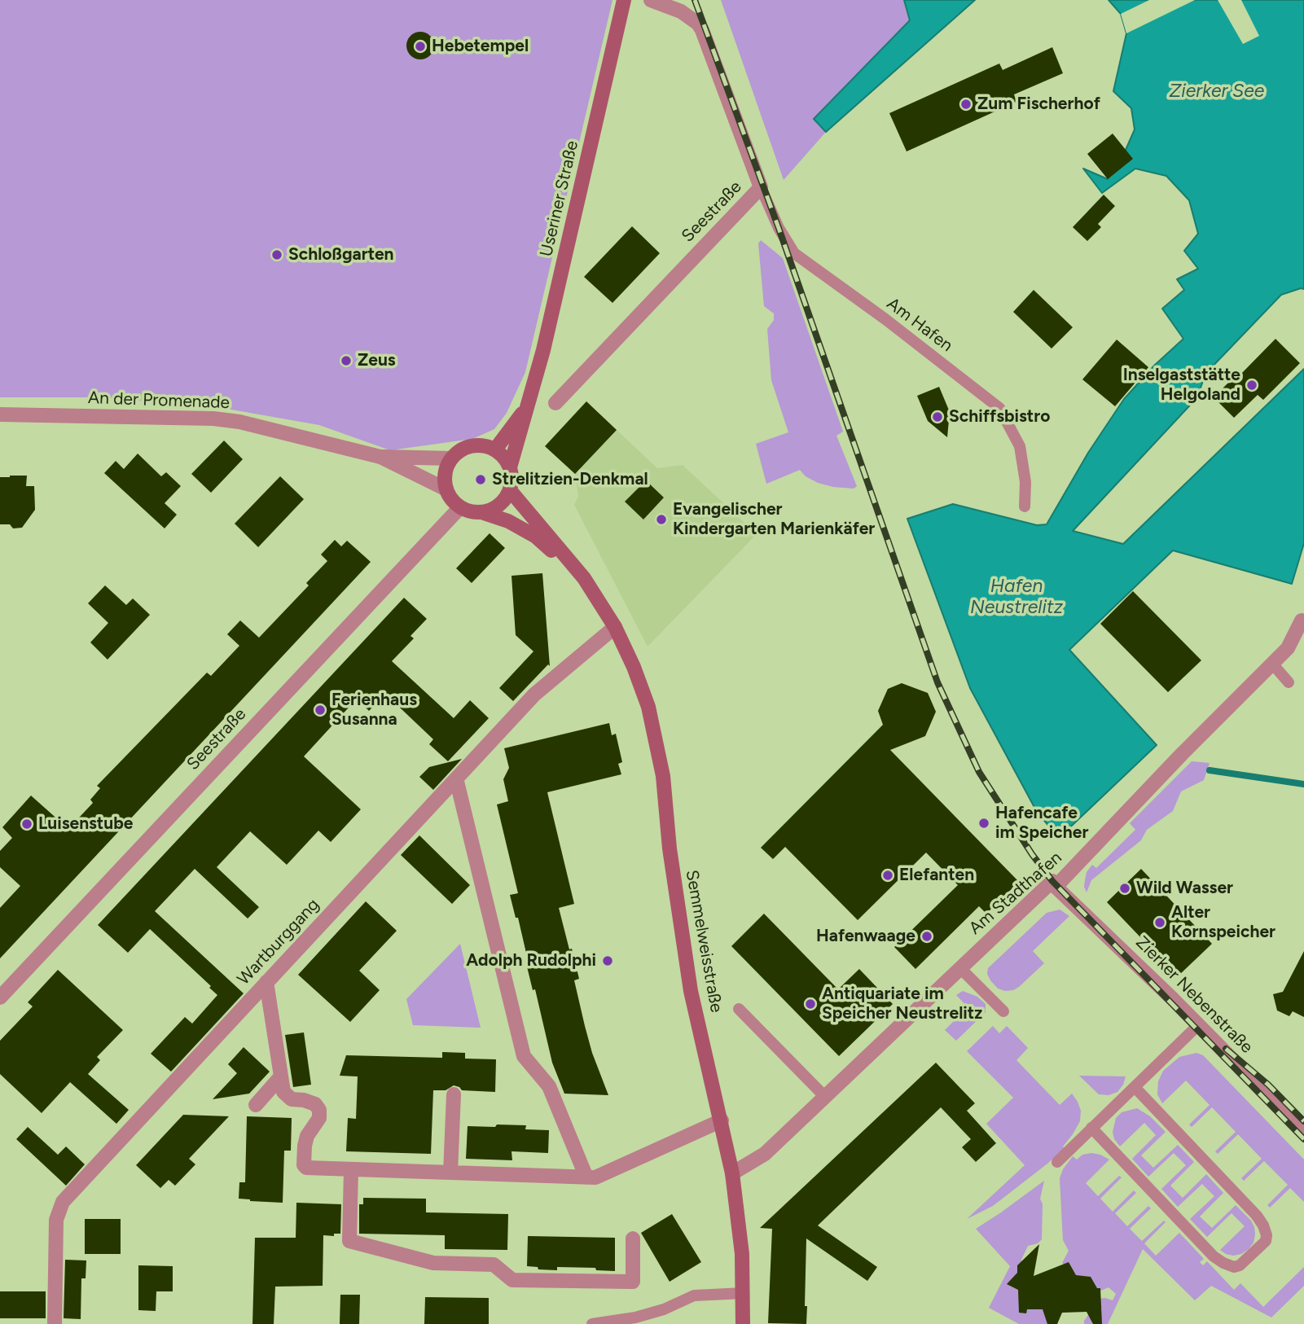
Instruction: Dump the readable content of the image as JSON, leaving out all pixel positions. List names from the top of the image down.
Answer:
{
  "streets": {
    "main road": ["Useriner Straße", "Semmelweisstraße"],
    "street": [
      "Seestraße",
      "An der Promenade",
      "Am Stadthafen",
      "Wartburggang",
      "Zierker Nebenstraße"
    ],
    "lane": ["Am Hafen"]
  },
  "crossings": [
    ["Useriner Straße", "Seestraße"],
    ["Useriner Straße", "An der Promenade"],
    ["Useriner Straße", "Semmelweisstraße"],
    ["Seestraße", "Am Hafen"],
    ["Seestraße", "An der Promenade"],
    ["Seestraße", "Semmelweisstraße"],
    ["An der Promenade", "Semmelweisstraße"],
    ["Am Stadthafen", "Semmelweisstraße"],
    ["Am Stadthafen", "Zierker Nebenstraße"],
    ["Semmelweisstraße", "Wartburggang"]
  ],
  "water": ["Zierker See", "Hafen Neustrelitz"],
  "places": [
    "Hebetempel",
    "Zum Fischerhof",
    "Schloßgarten",
    "Zeus",
    "Inselgaststätte Helgoland",
    "Schiffsbistro",
    "Strelitzien-Denkmal",
    "Evangelischer Kindergarten Marienkäfer",
    "Ferienhaus Susanna",
    "Hafencafe im Speicher",
    "Luisenstube",
    "Elefanten",
    "Wild Wasser",
    "Alter Kornspeicher",
    "Hafenwaage",
    "Adolph Rudolphi",
    "Antiquariate im Speicher Neustrelitz"
  ]
}
